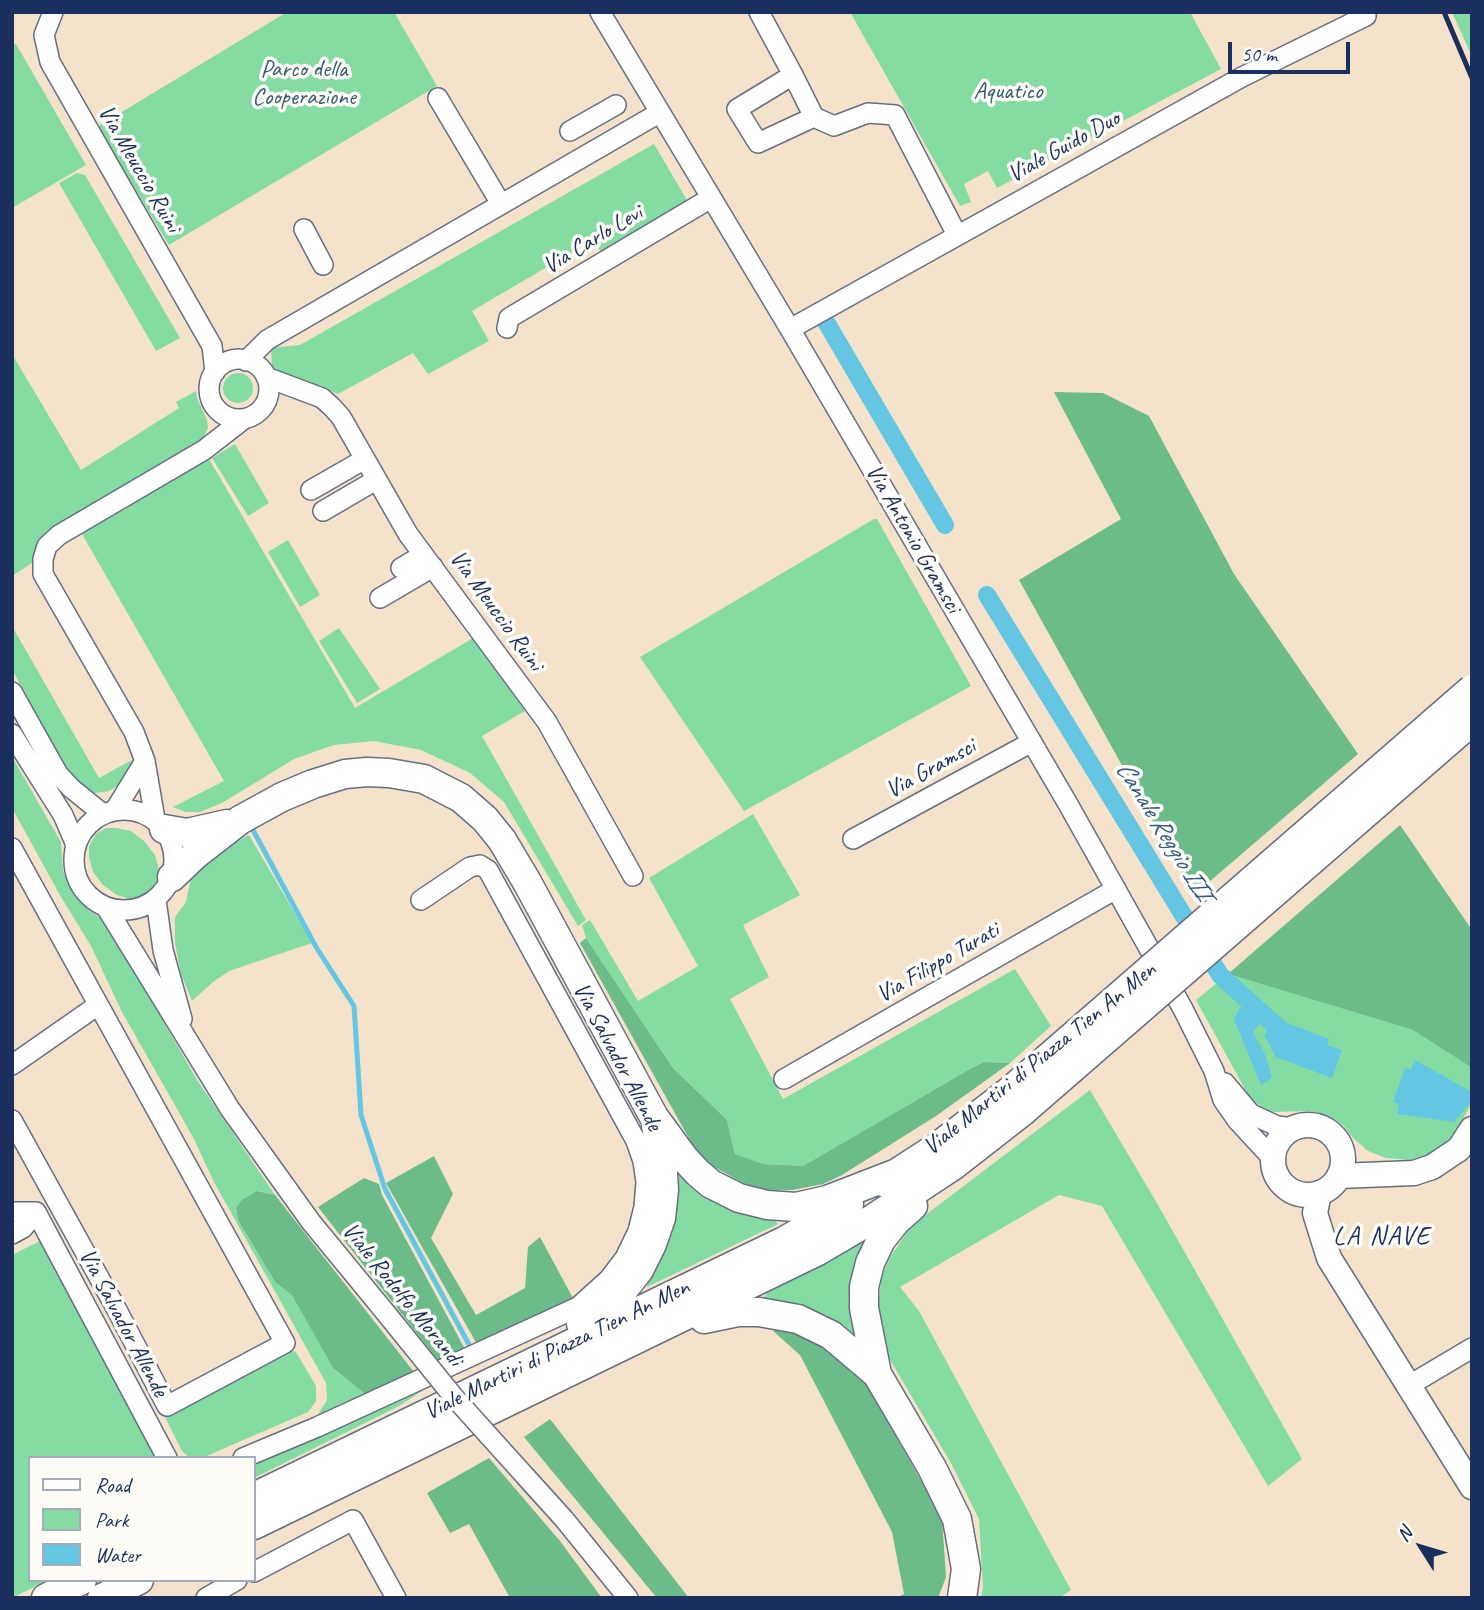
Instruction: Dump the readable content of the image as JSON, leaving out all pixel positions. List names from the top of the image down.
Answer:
{
  "streets": {
    "highway": ["Viale Martiri di Piazza Tien An Men"],
    "main road": ["Via Antonio Gramsci"],
    "street": [
      "Viale Guido Duo",
      "Via Meuccio Ruini",
      "Via Carlo Levi",
      "Via Gramsci",
      "Via Filippo Turati",
      "Via Salvador Allende",
      "Viale Rodolfo Morandi"
    ]
  },
  "crossings": [
    ["Viale Guido Duo", "Via Antonio Gramsci"],
    ["Via Carlo Levi", "Via Antonio Gramsci"],
    ["Via Antonio Gramsci", "Via Gramsci"],
    ["Via Antonio Gramsci", "Via Filippo Turati"]
  ],
  "districts": ["LA NAVE"],
  "water": ["Canale Reggio III"],
  "parks": ["Parco della Cooperazione", "Aquatico"],
  "legend": ["Road", "Park", "Water"],
  "scale_bar": "50 m",
  "north": "top left"
}
